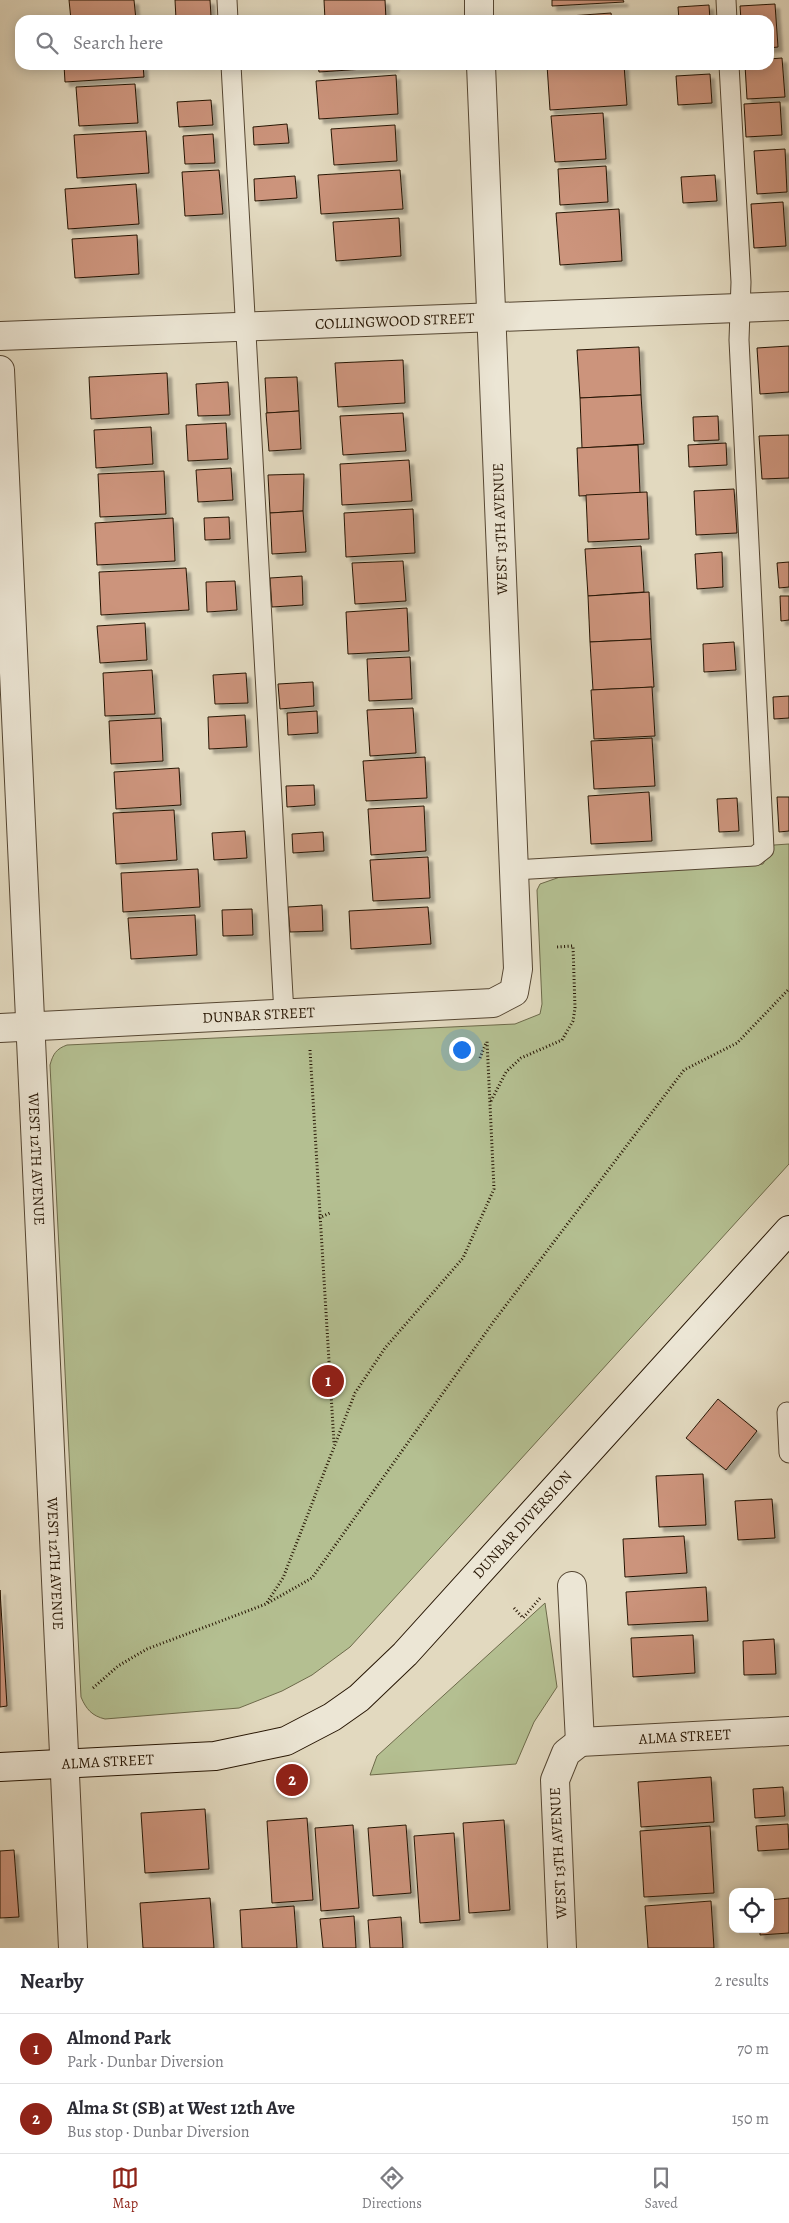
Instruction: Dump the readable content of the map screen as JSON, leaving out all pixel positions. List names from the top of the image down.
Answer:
{
  "streets": {
    "street": [
      "COLLINGWOOD STREET",
      "WEST 13TH AVENUE",
      "DUNBAR STREET",
      "WEST 12TH AVENUE",
      "DUNBAR DIVERSION",
      "ALMA STREET"
    ]
  },
  "crossings": [
    ["COLLINGWOOD STREET", "WEST 13TH AVENUE"],
    ["WEST 13TH AVENUE", "DUNBAR STREET"],
    ["WEST 13TH AVENUE", "ALMA STREET"],
    ["DUNBAR STREET", "WEST 12TH AVENUE"],
    ["WEST 12TH AVENUE", "ALMA STREET"],
    ["DUNBAR DIVERSION", "ALMA STREET"]
  ],
  "page": {
    "search": "Search here",
    "pins": ["1", "2"],
    "heading": ["Nearby", "2 results"],
    "list": [
      {
        "mark": "1",
        "name": "Almond Park",
        "note": "Park · Dunbar Diversion",
        "value": "70 m"
      },
      {
        "mark": "2",
        "name": "Alma St (SB) at West 12th Ave",
        "note": "Bus stop · Dunbar Diversion",
        "value": "150 m"
      }
    ],
    "nav": ["Map", "Directions", "Saved"]
  }
}
